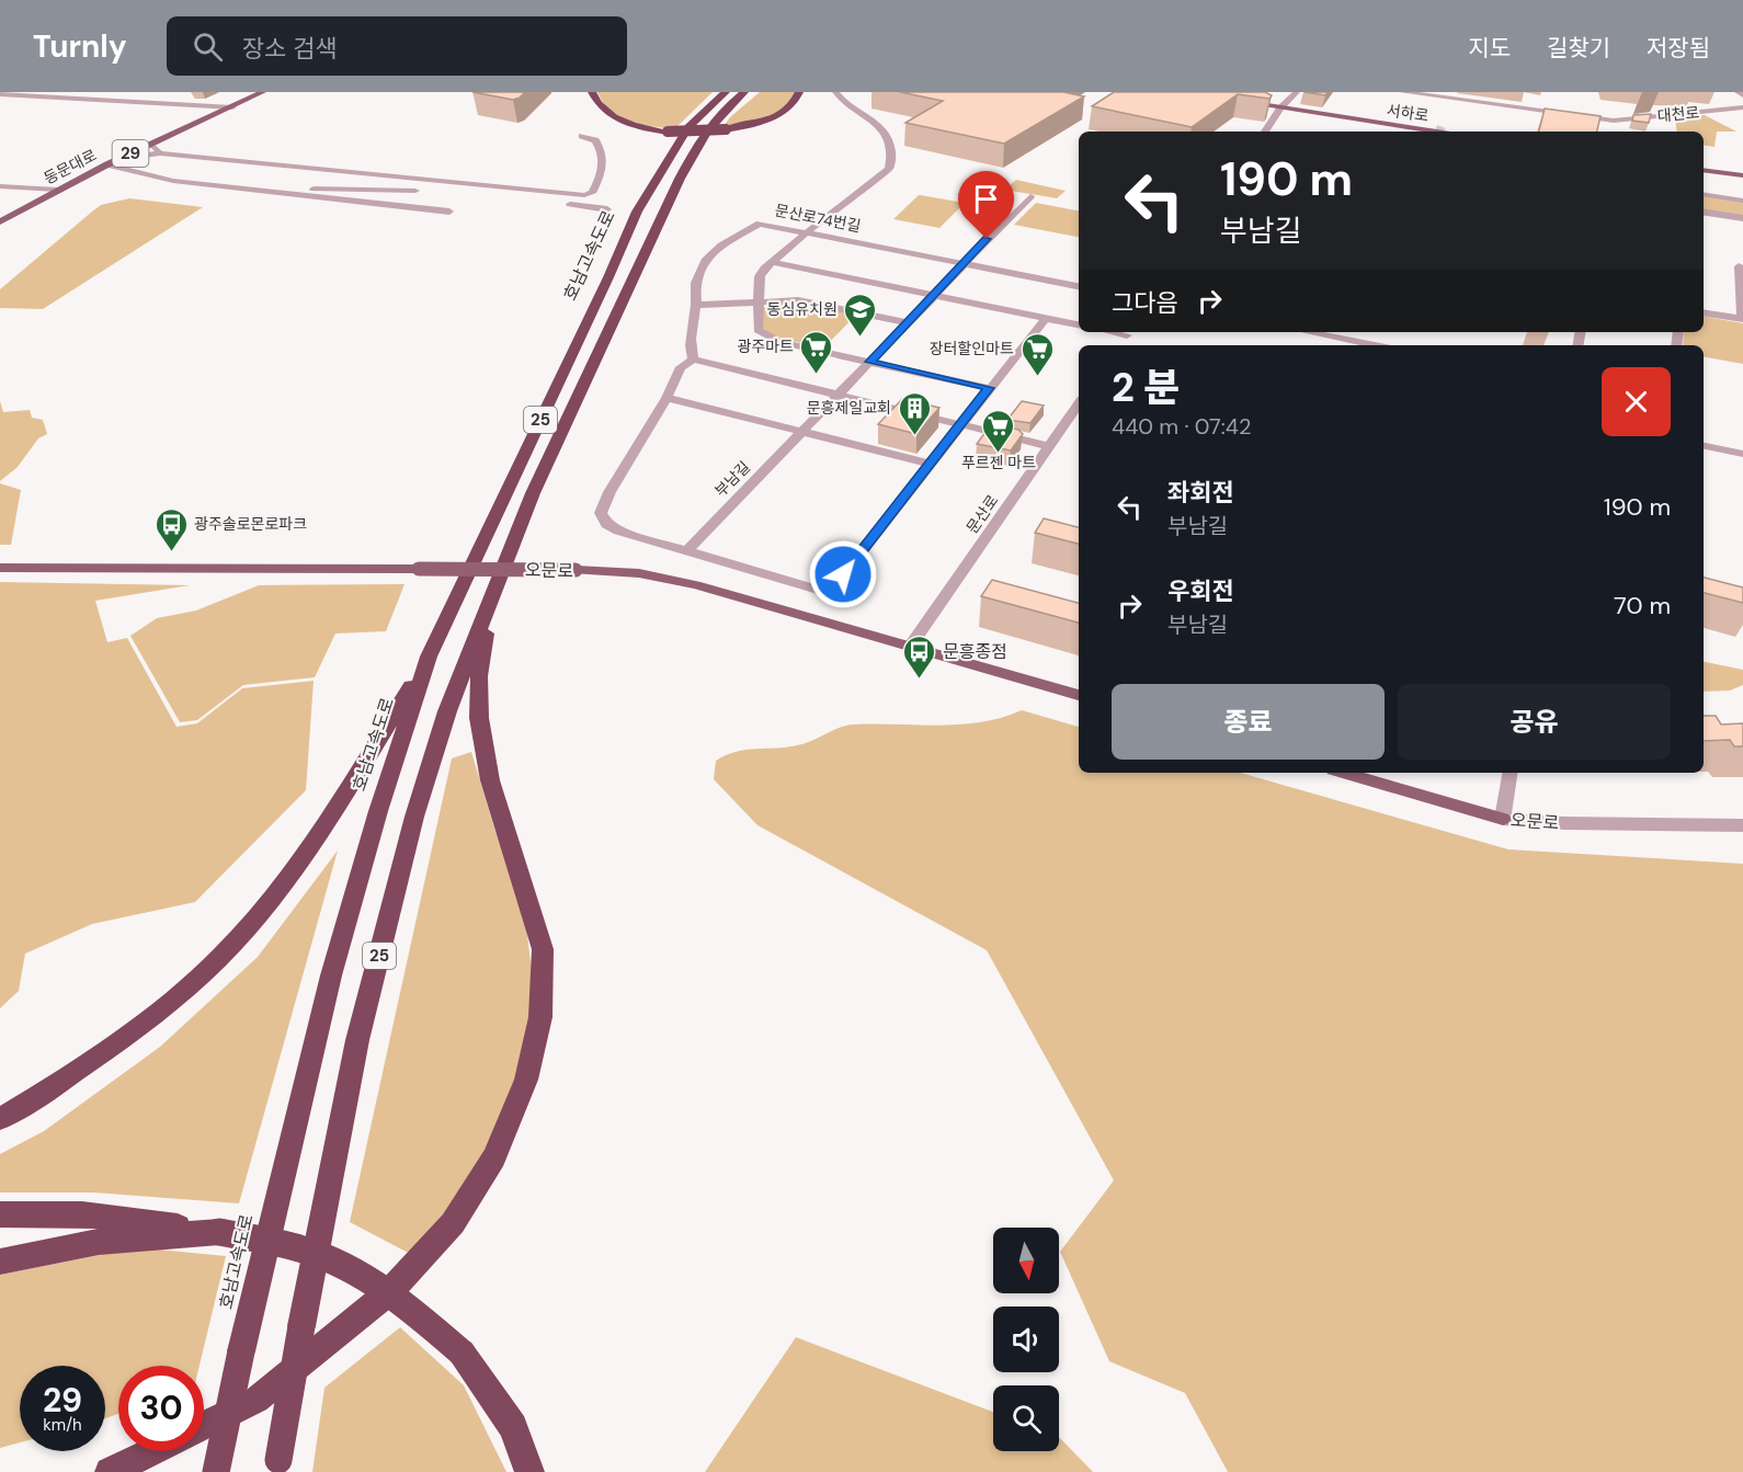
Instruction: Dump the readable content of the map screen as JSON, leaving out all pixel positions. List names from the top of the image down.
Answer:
{
  "streets": {
    "highway": ["호남고속도로", "25"],
    "main road": [
      "서하로",
      "29",
      "동문대로",
      "오문로"
    ],
    "street": [
      "대천로",
      "문산로74번길",
      "부남길",
      "문산로"
    ]
  },
  "crossings": [
    ["문산로74번길", "부남길"],
    ["문산로", "오문로"]
  ],
  "places": {
    "school or university": ["동심유치원"],
    "supermarket": ["광주마트", "장터할인마트", "푸르젠 마트"],
    "building": ["문흥제일교회"],
    "bus stop": ["광주솔로몬로파크", "문흥종점"]
  },
  "north": "bottom",
  "page": {
    "header": "Turnly",
    "search": "장소 검색",
    "nav": ["지도", "길찾기", "저장됨"],
    "turn": ["190 m", "부남길"],
    "then": "그다음",
    "heading": ["2 분", "440 m · 07:42"],
    "list": [
      {
        "name": "좌회전",
        "note": "부남길",
        "value": "190 m"
      },
      {
        "name": "우회전",
        "note": "부남길",
        "value": "70 m"
      }
    ],
    "buttons": ["종료", "공유"],
    "speed": "29 km/h",
    "limit": "30"
  }
}
